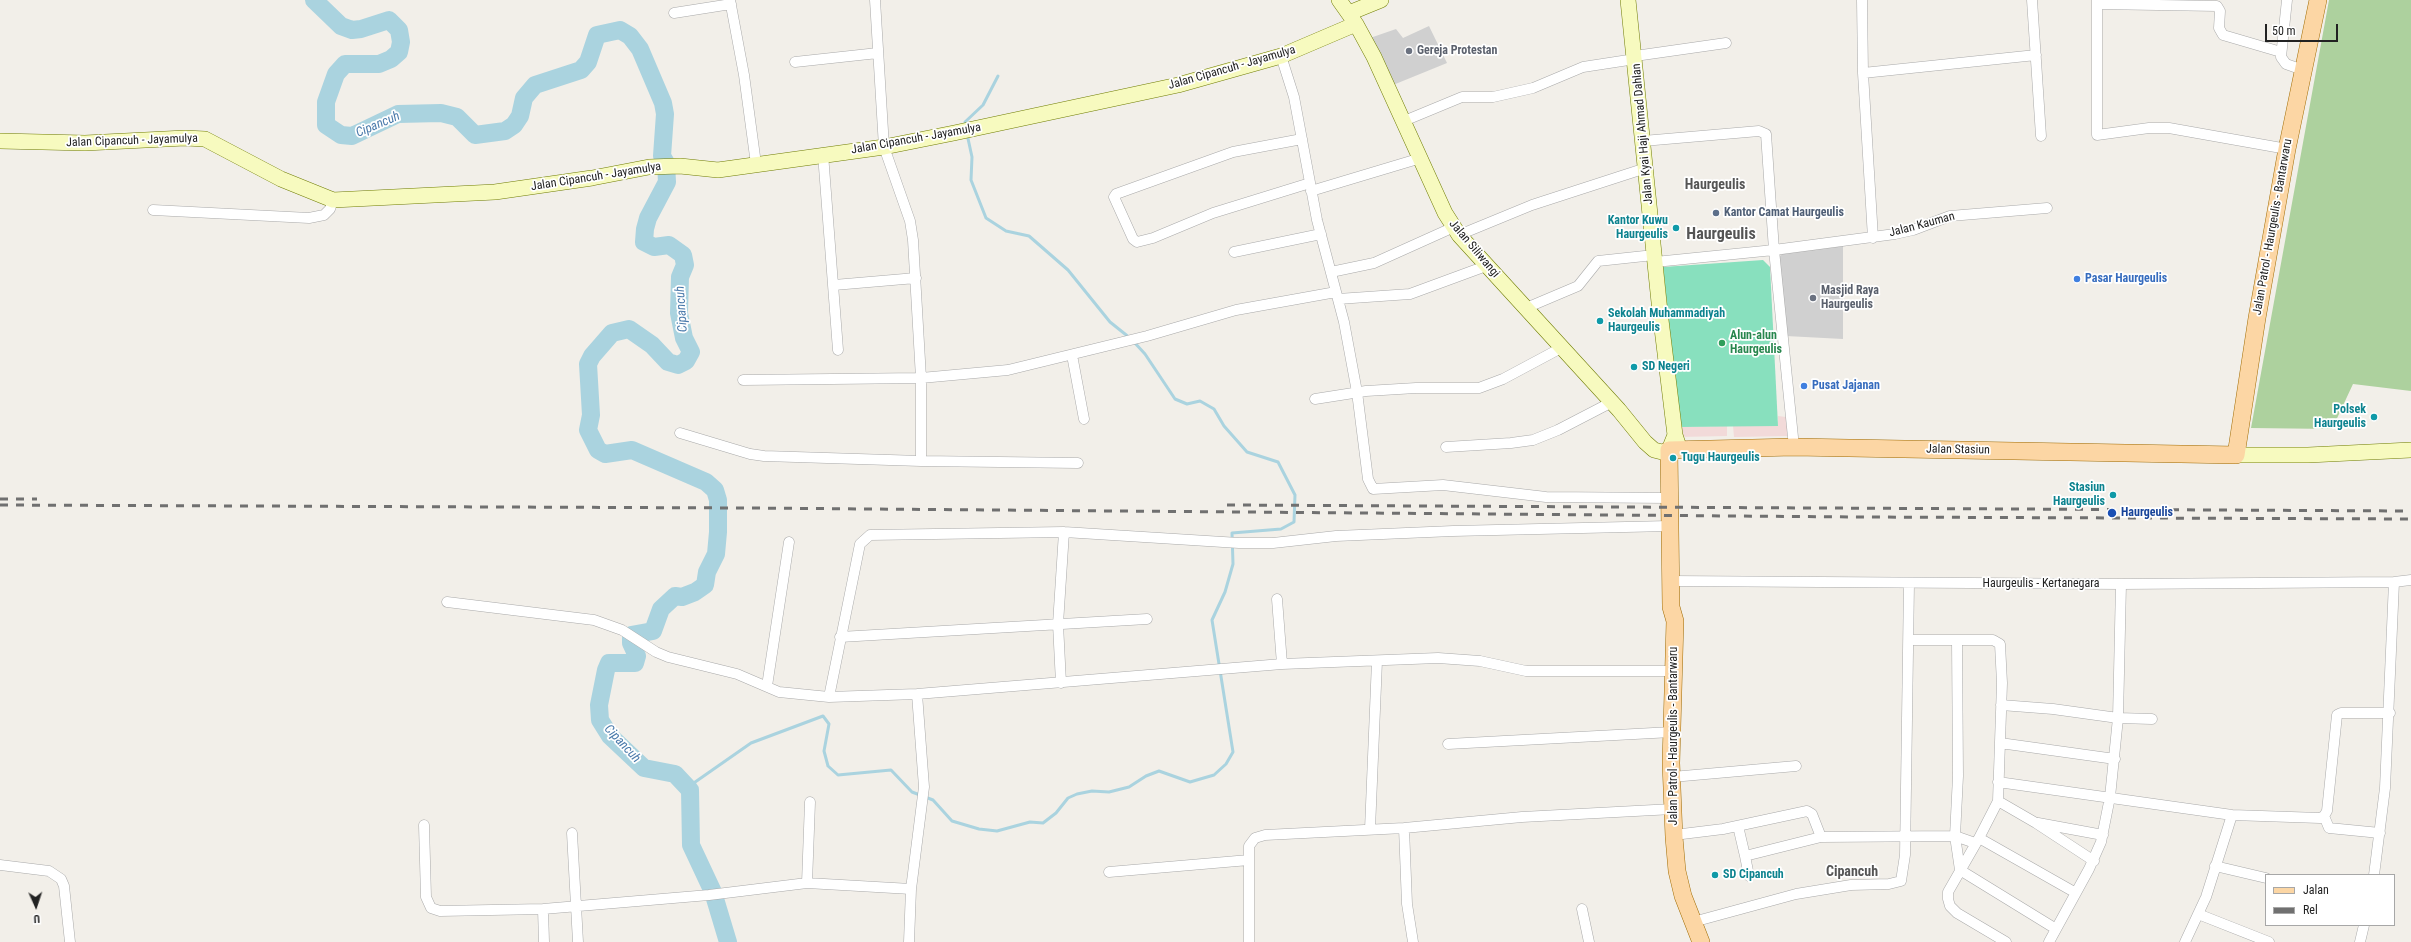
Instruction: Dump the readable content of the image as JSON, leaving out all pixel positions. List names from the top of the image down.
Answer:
{
  "streets": {
    "main road": ["Jalan Patrol - Haurgeulis - Bantarwaru", "Jalan Stasiun"],
    "street": [
      "Jalan Cipancuh - Jayamulya",
      "Jalan Kyai Haji Ahmad Dahlan",
      "Jalan Kauman",
      "Jalan Siliwangi",
      "Haurgeulis - Kertanegara"
    ]
  },
  "crossings": [
    ["Jalan Cipancuh - Jayamulya", "Jalan Siliwangi"],
    ["Jalan Kyai Haji Ahmad Dahlan", "Jalan Kauman"],
    ["Jalan Kyai Haji Ahmad Dahlan", "Jalan Siliwangi"],
    ["Jalan Kyai Haji Ahmad Dahlan", "Jalan Stasiun"],
    ["Jalan Kauman", "Jalan Siliwangi"],
    ["Jalan Patrol - Haurgeulis - Bantarwaru", "Jalan Stasiun"],
    ["Jalan Patrol - Haurgeulis - Bantarwaru", "Haurgeulis - Kertanegara"],
    ["Jalan Siliwangi", "Jalan Stasiun"]
  ],
  "districts": ["Haurgeulis", "Haurgeulis", "Cipancuh"],
  "water": ["Cipancuh"],
  "places": [
    "Gereja Protestan",
    "Kantor Camat Haurgeulis",
    "Kantor Kuwu Haurgeulis",
    "Pasar Haurgeulis",
    "Masjid Raya Haurgeulis",
    "Sekolah Muhammadiyah Haurgeulis",
    "Alun-alun Haurgeulis",
    "SD Negeri",
    "Pusat Jajanan",
    "Polsek Haurgeulis",
    "Tugu Haurgeulis",
    "Stasiun Haurgeulis",
    "Haurgeulis",
    "SD Cipancuh"
  ],
  "legend": ["Jalan", "Rel"],
  "scale_bar": "50 m",
  "north": "bottom"
}
